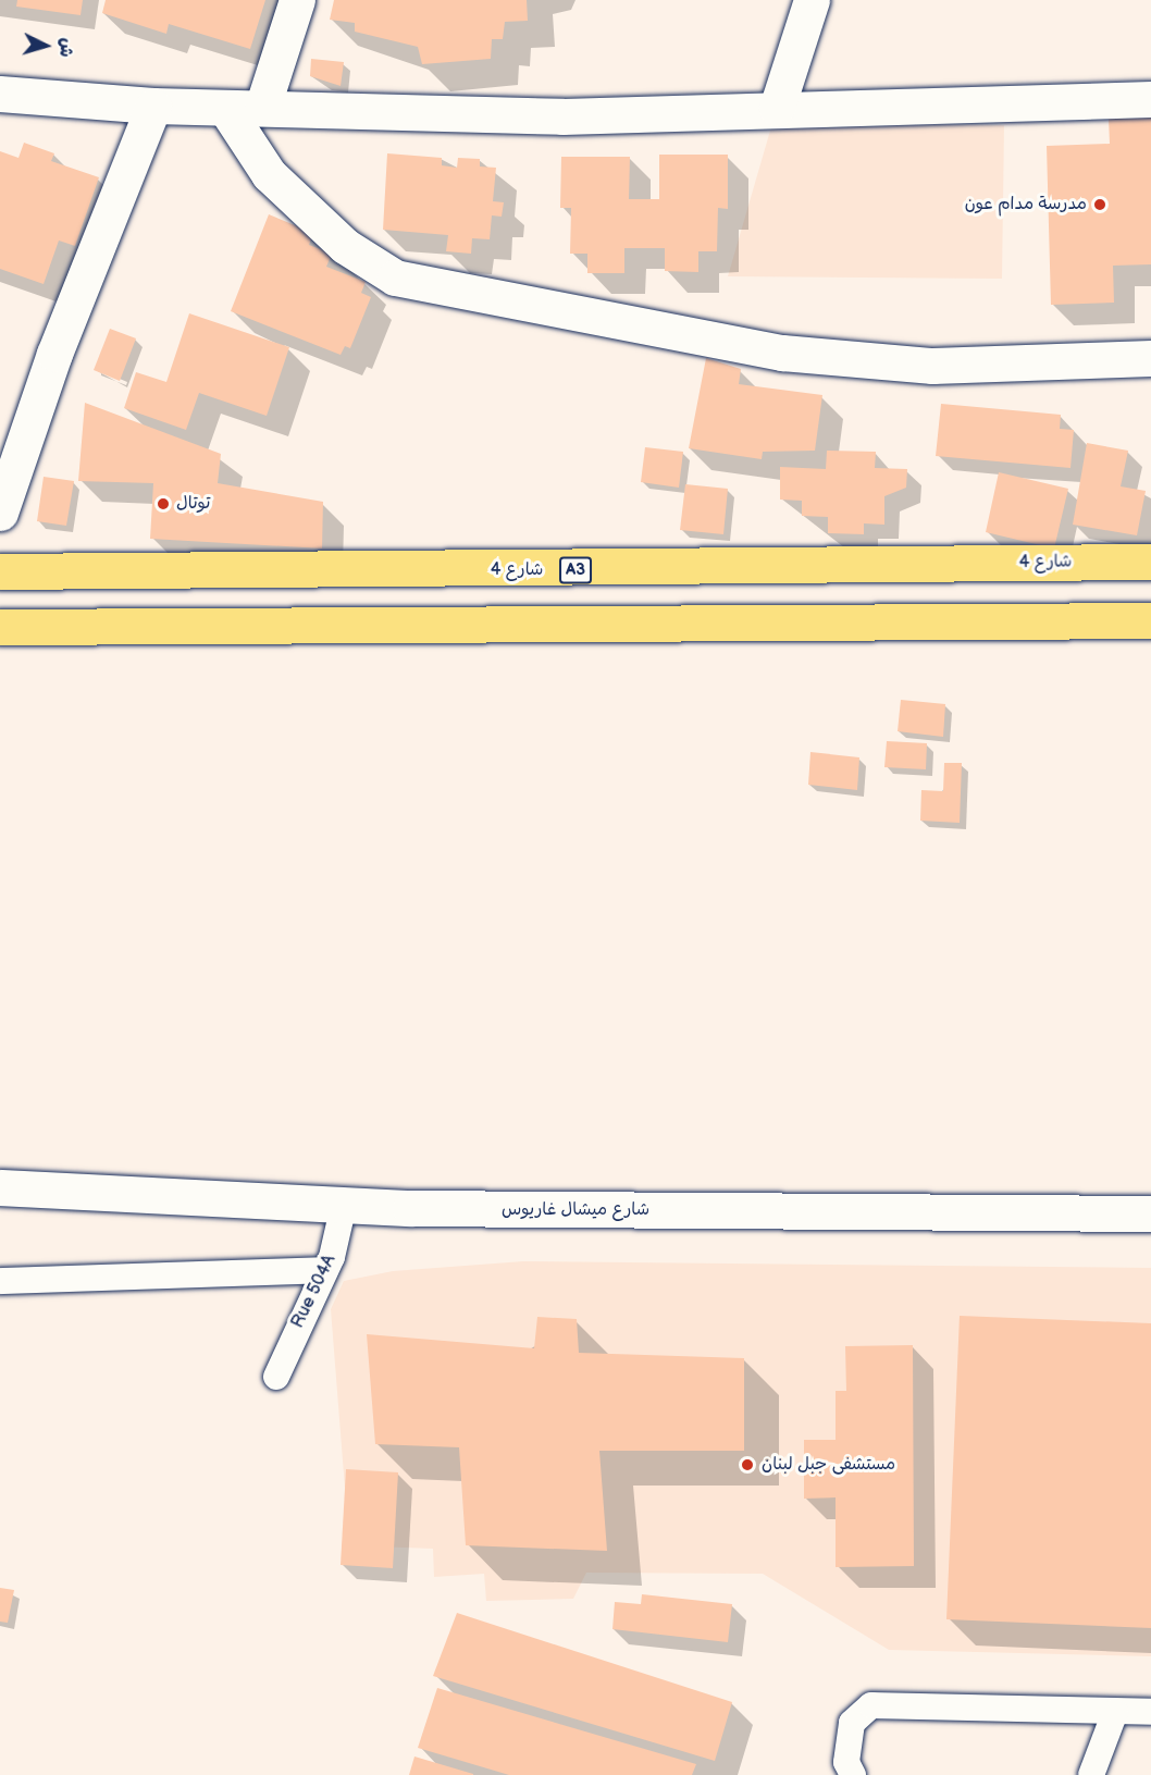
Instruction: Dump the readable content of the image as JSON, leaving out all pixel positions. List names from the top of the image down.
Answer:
{
  "streets": {
    "highway": ["شارع 4", "A3"],
    "street": ["شارع ميشال غاريوس"],
    "lane": ["Rue 504A"]
  },
  "crossings": [
    ["شارع ميشال غاريوس", "Rue 504A"]
  ],
  "places": ["مدرسة مدام عون", "توتال", "مستشفى جبل لبنان"],
  "north": "right"
}
